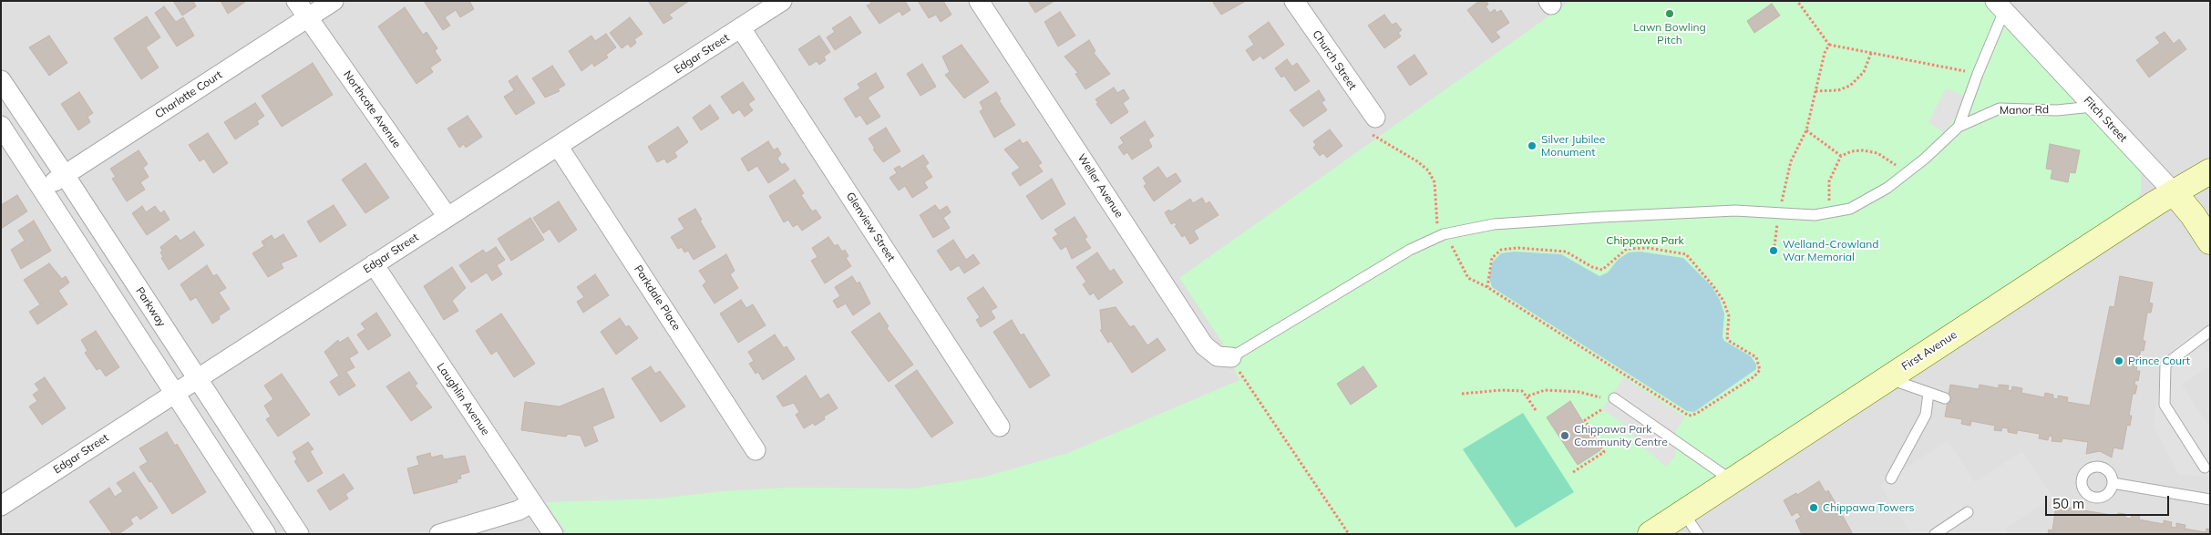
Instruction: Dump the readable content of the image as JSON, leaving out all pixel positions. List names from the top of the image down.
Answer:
{
  "streets": {
    "street": [
      "Edgar Street",
      "Church Street",
      "Charlotte Court",
      "Northcote Avenue",
      "Fitch Street",
      "Weller Avenue",
      "Glenview Street",
      "Parkdale Place",
      "Parkway",
      "First Avenue",
      "Laughlin Avenue"
    ],
    "lane": ["Manor Rd"]
  },
  "crossings": [
    ["Edgar Street", "Northcote Avenue"],
    ["Edgar Street", "Glenview Street"],
    ["Edgar Street", "Parkdale Place"],
    ["Edgar Street", "Parkway"],
    ["Edgar Street", "Laughlin Avenue"],
    ["Charlotte Court", "Northcote Avenue"],
    ["Charlotte Court", "Parkway"],
    ["Manor Rd", "Fitch Street"],
    ["Fitch Street", "First Avenue"]
  ],
  "parks": ["Chippawa Park"],
  "places": [
    "Lawn Bowling Pitch",
    "Silver Jubilee Monument",
    "Welland-Crowland War Memorial",
    "Prince Court",
    "Chippawa Park Community Centre",
    "Chippawa Towers"
  ],
  "scale_bar": "50 m"
}
